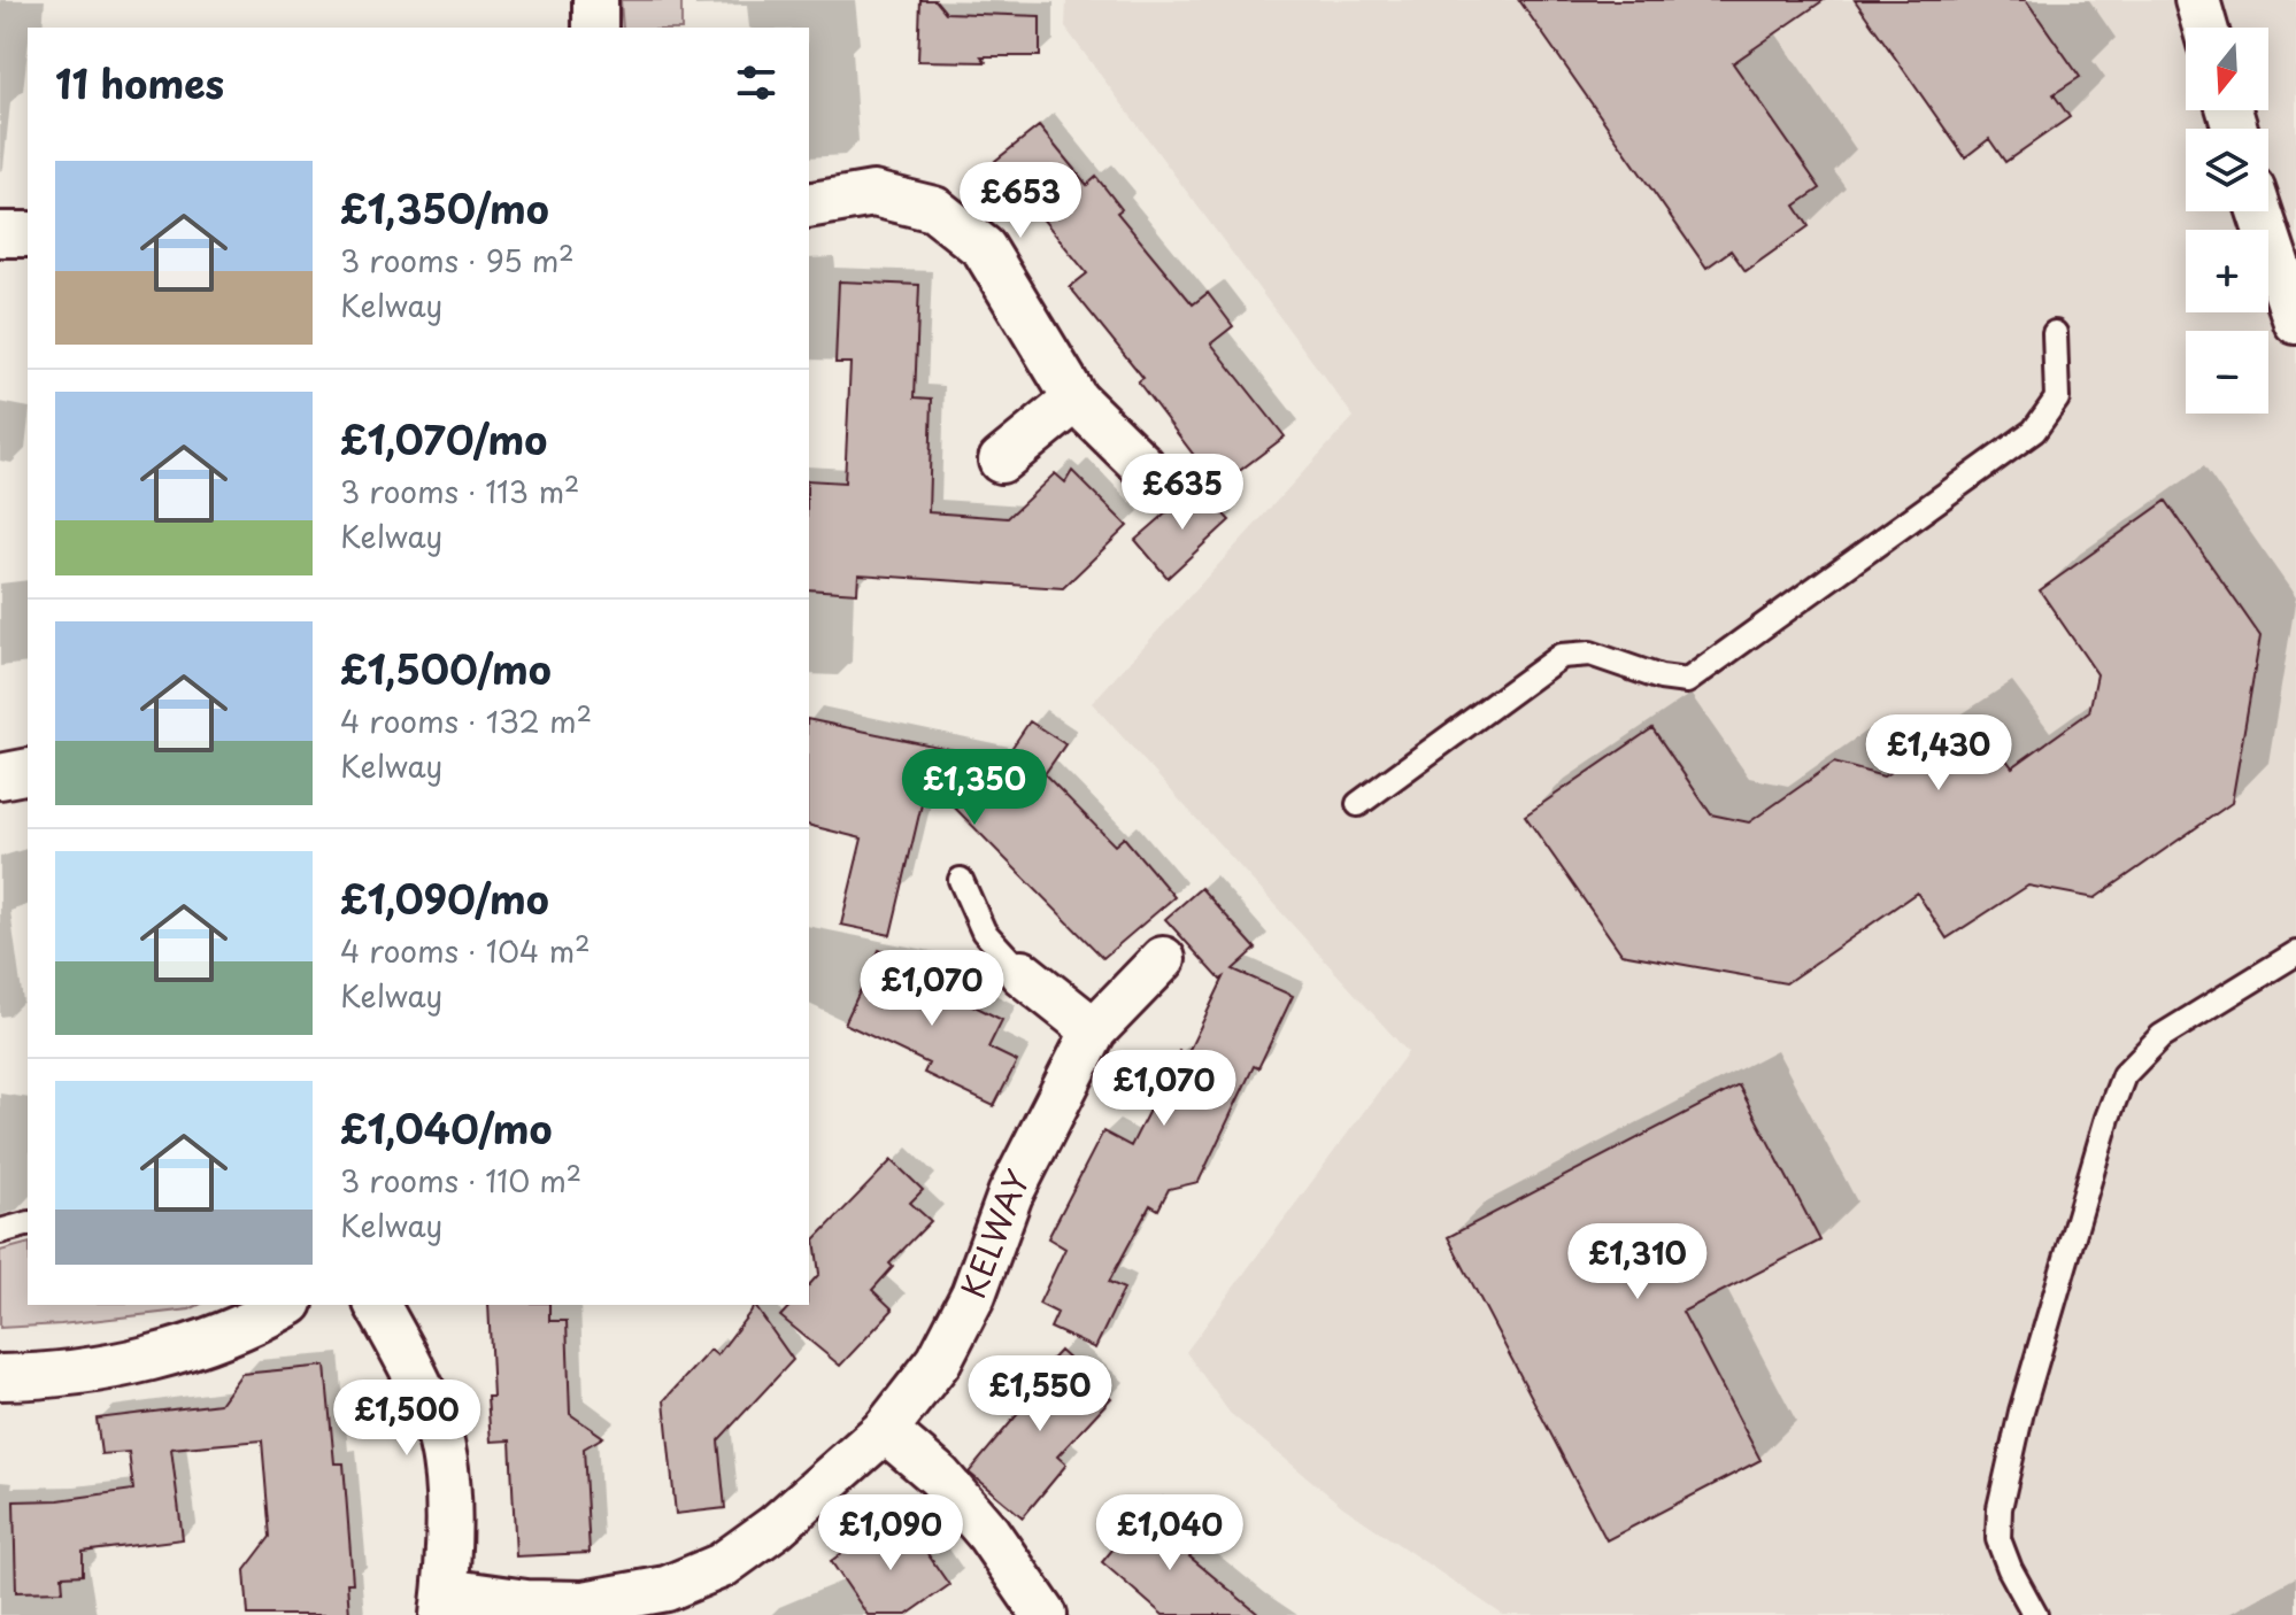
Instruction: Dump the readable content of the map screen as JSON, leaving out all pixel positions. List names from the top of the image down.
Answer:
{
  "streets": {
    "street": ["KELWAY"]
  },
  "north": "bottom",
  "page": {
    "map_buttons": ["+", "−"],
    "heading": "11 homes",
    "list": [
      {
        "name": "£1,350/mo",
        "note": "3 rooms · 95 m² · Kelway"
      },
      {
        "name": "£1,070/mo",
        "note": "3 rooms · 113 m² · Kelway"
      },
      {
        "name": "£1,500/mo",
        "note": "4 rooms · 132 m² · Kelway"
      },
      {
        "name": "£1,090/mo",
        "note": "4 rooms · 104 m² · Kelway"
      },
      {
        "name": "£1,040/mo",
        "note": "3 rooms · 110 m² · Kelway"
      }
    ],
    "price": [
      "£653",
      "£635",
      "£1,430",
      "£1,350",
      "£1,070",
      "£1,070",
      "£1,310",
      "£1,550",
      "£1,500",
      "£1,090",
      "£1,040"
    ]
  }
}
